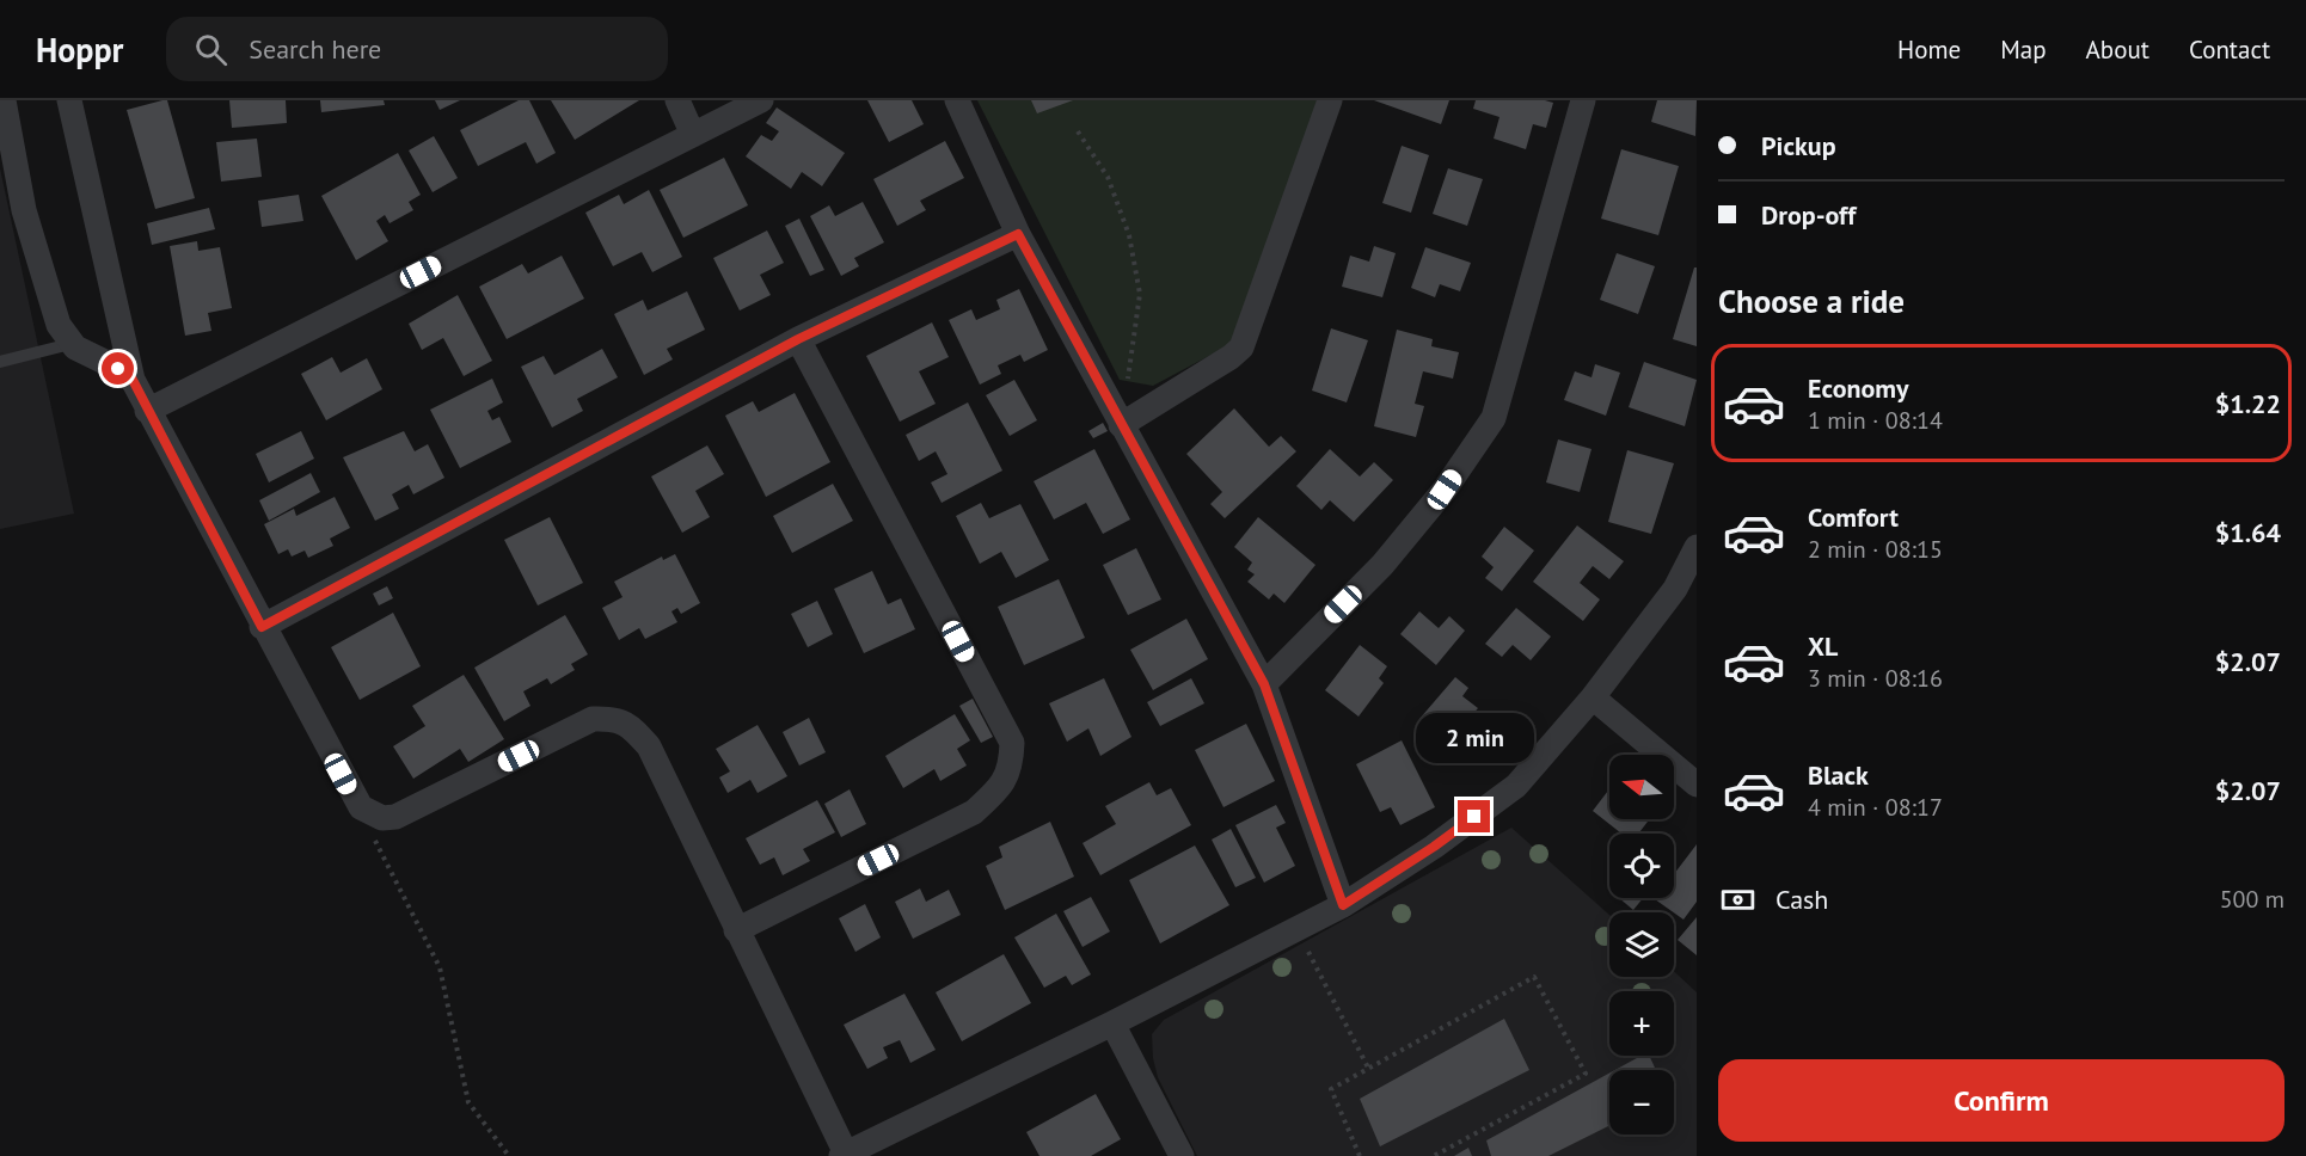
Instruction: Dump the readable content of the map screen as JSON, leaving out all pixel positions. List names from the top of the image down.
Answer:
{
  "north": "left",
  "page": {
    "header": "Hoppr",
    "search": "Search here",
    "nav": [
      "Home",
      "Map",
      "About",
      "Contact"
    ],
    "banner": ["Pickup", "Drop-off"],
    "heading": "Choose a ride",
    "list": [
      {
        "name": "Economy",
        "note": "1 min · 08:14",
        "value": "$1.22"
      },
      {
        "name": "Comfort",
        "note": "2 min · 08:15",
        "value": "$1.64"
      },
      {
        "name": "XL",
        "note": "3 min · 08:16",
        "value": "$2.07"
      },
      {
        "name": "Black",
        "note": "4 min · 08:17",
        "value": "$2.07"
      }
    ],
    "bubble": "2 min",
    "map_buttons": ["+", "−"],
    "pay": ["Cash", "500 m"],
    "buttons": "Confirm"
  }
}
